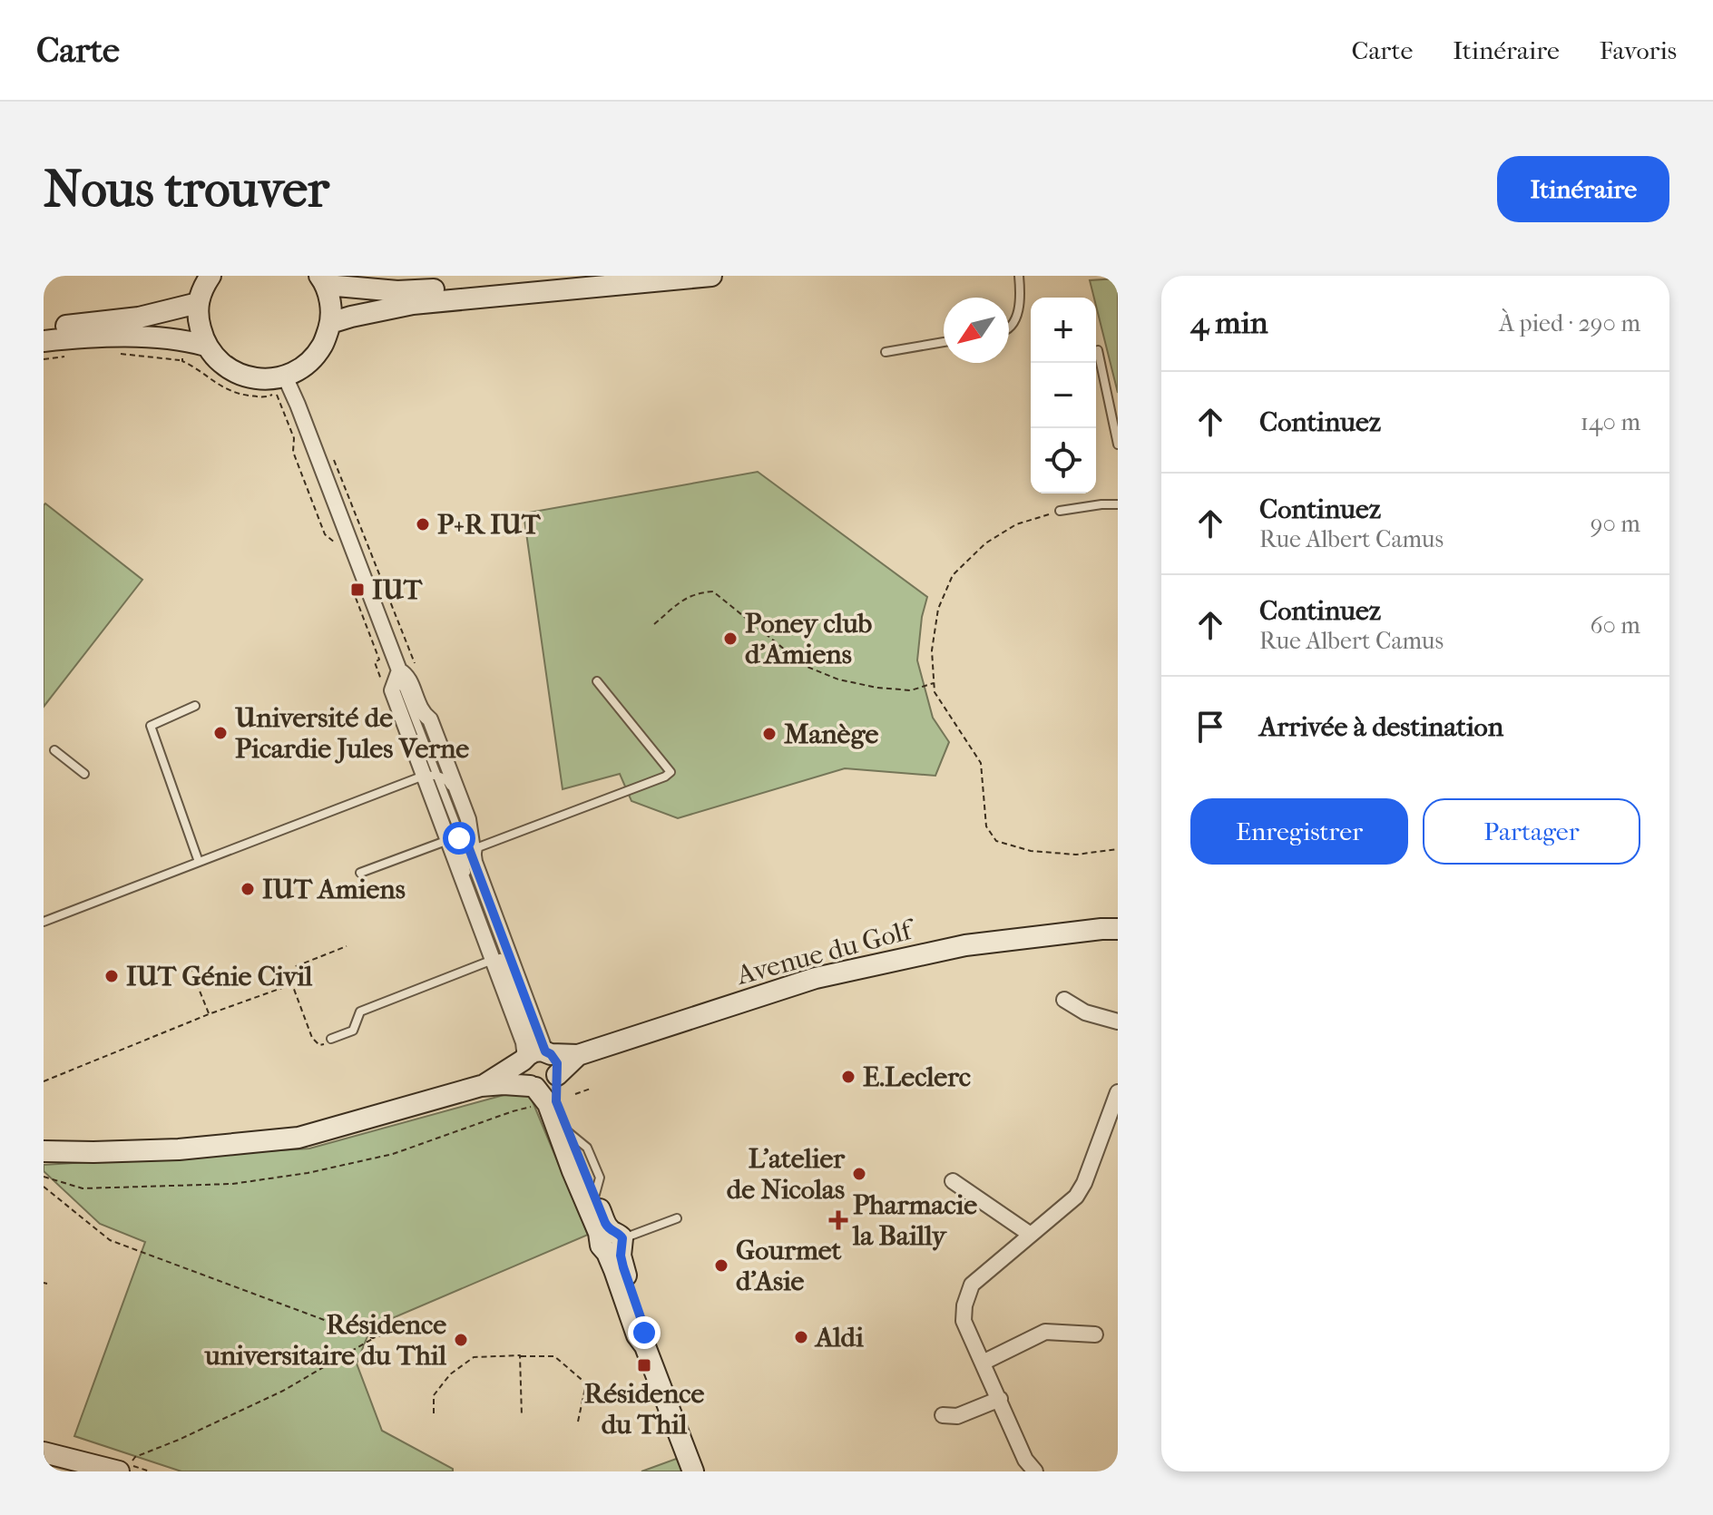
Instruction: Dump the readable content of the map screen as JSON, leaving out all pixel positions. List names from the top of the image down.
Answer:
{
  "streets": {
    "main road": ["Avenue du Golf"]
  },
  "places": {
    "other": [
      "P+R IUT",
      "Poney club d'Amiens",
      "Université de Picardie Jules Verne",
      "Manège",
      "IUT Amiens",
      "IUT Génie Civil",
      "E.Leclerc",
      "L'atelier de Nicolas",
      "Gourmet d'Asie",
      "Aldi",
      "Résidence universitaire du Thil"
    ],
    "transit": ["IUT", "Résidence du Thil"],
    "health": ["Pharmacie la Bailly"]
  },
  "north": "bottom left",
  "page": {
    "header": "Carte",
    "nav": ["Carte", "Itinéraire", "Favoris"],
    "buttons": [
      "Itinéraire",
      ["Enregistrer", "Partager"]
    ],
    "title": "Nous trouver",
    "heading": ["4 min", "À pied · 290 m"],
    "map_buttons": ["+", "−"],
    "list": [
      ["Continuez", "140 m"],
      ["Continuez", "Rue Albert Camus", "90 m"],
      ["Continuez", "Rue Albert Camus", "60 m"],
      "Arrivée à destination"
    ]
  }
}
